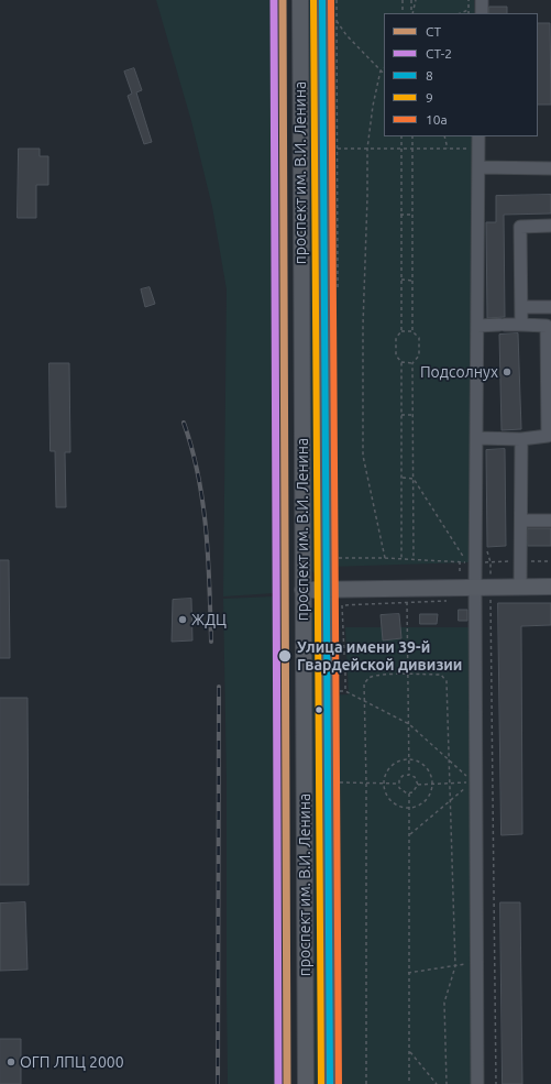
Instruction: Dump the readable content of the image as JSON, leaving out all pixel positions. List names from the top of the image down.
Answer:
{
  "streets": {
    "main road": ["проспект им. В.И. Ленина"]
  },
  "places": [
    "Подсолнух",
    "ЖДЦ",
    "Улица имени 39-й Гвардейской дивизии",
    "ОГП ЛПЦ 2000"
  ],
  "lines": [
    "transit line СТ",
    "transit line СТ-2",
    "transit line 8",
    "transit line 9",
    "transit line 10а"
  ],
  "legend": [
    "СТ",
    "СТ-2",
    "8",
    "9",
    "10а"
  ]
}
